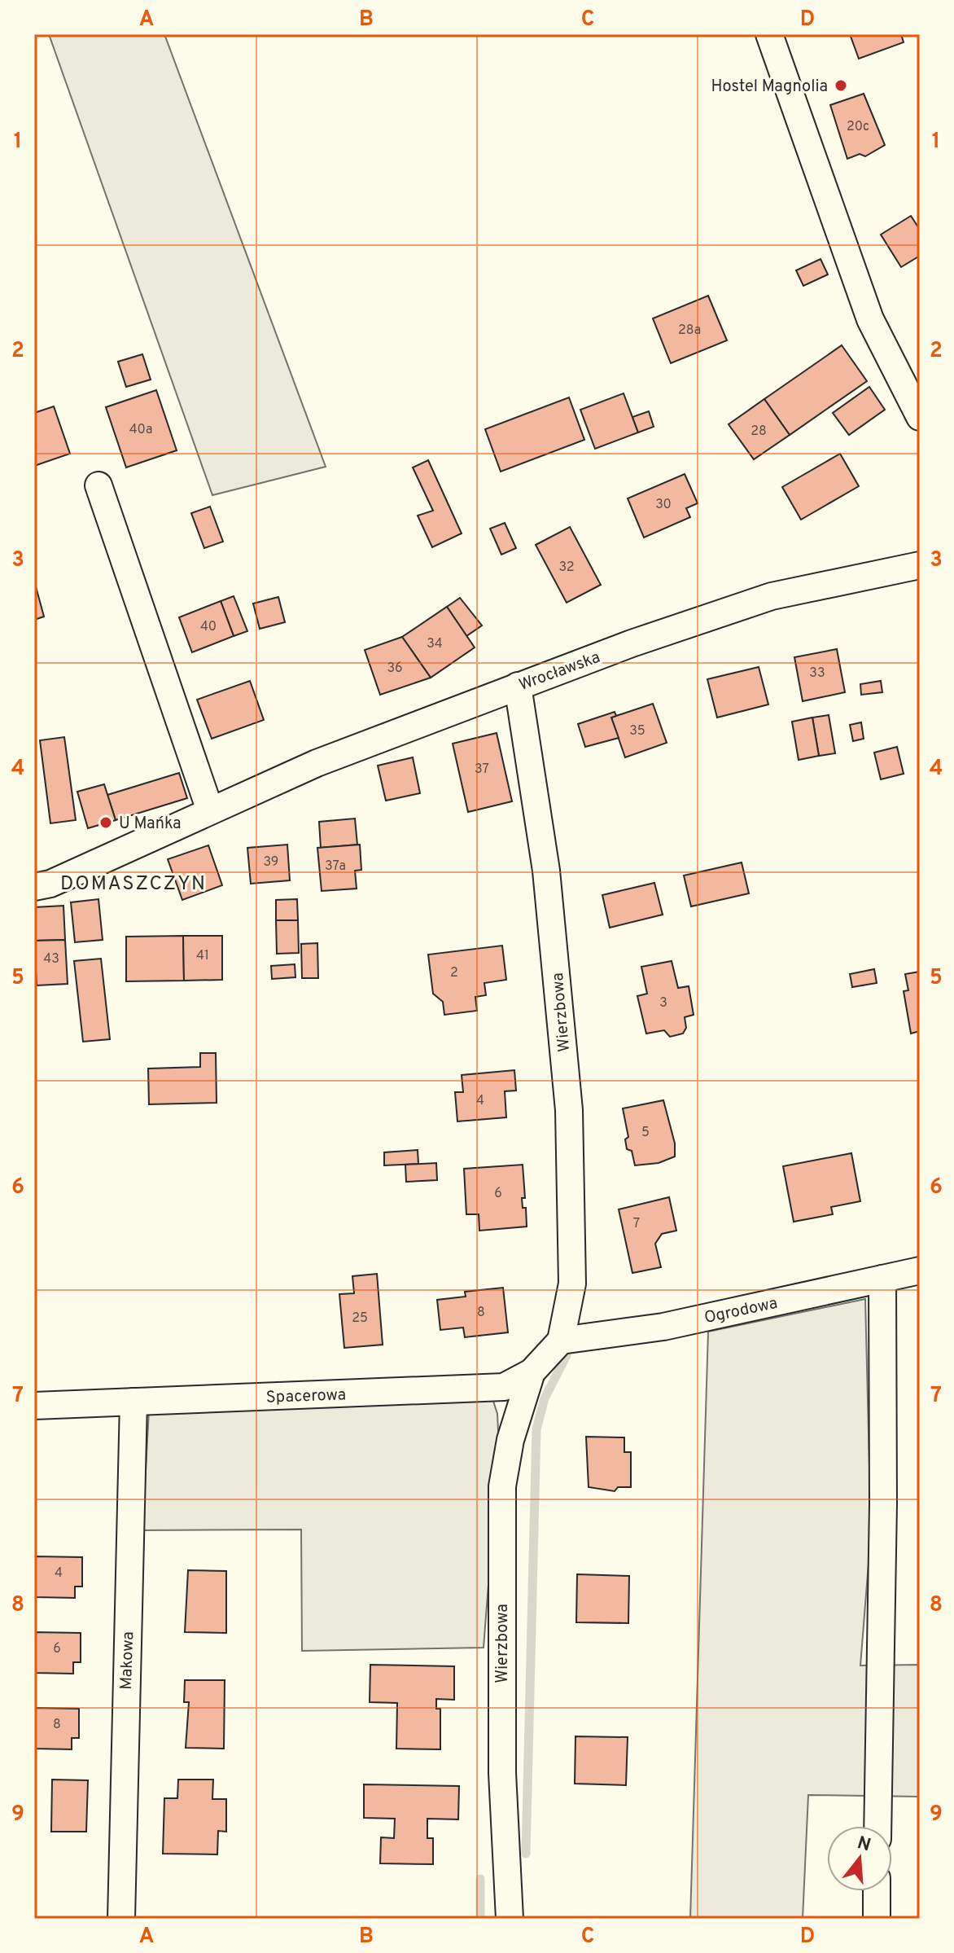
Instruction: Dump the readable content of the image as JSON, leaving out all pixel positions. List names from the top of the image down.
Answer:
{
  "streets": {
    "street": [
      "Wrocławska",
      "Wierzbowa",
      "Ogrodowa",
      "Spacerowa",
      "Makowa"
    ]
  },
  "crossings": [
    ["Wrocławska", "Wierzbowa"],
    ["Wierzbowa", "Ogrodowa"],
    ["Wierzbowa", "Spacerowa"],
    ["Ogrodowa", "Spacerowa"],
    ["Spacerowa", "Makowa"]
  ],
  "districts": ["DOMASZCZYN"],
  "places": ["Hostel Magnolia", "U Mańka"],
  "house_numbers": [
    "20c",
    "28a",
    "40a",
    "28",
    "30",
    "32",
    "40",
    "34",
    "36",
    "33",
    "35",
    "37",
    "39",
    "37a",
    "41",
    "43",
    "2",
    "3",
    "4",
    "5",
    "6",
    "7",
    "8",
    "25",
    "4",
    "6",
    "8"
  ],
  "north": "top",
  "grid": {
    "columns": [
      "A",
      "B",
      "C",
      "D"
    ],
    "rows": [
      "1",
      "2",
      "3",
      "4",
      "5",
      "6",
      "7",
      "8",
      "9"
    ]
  }
}
